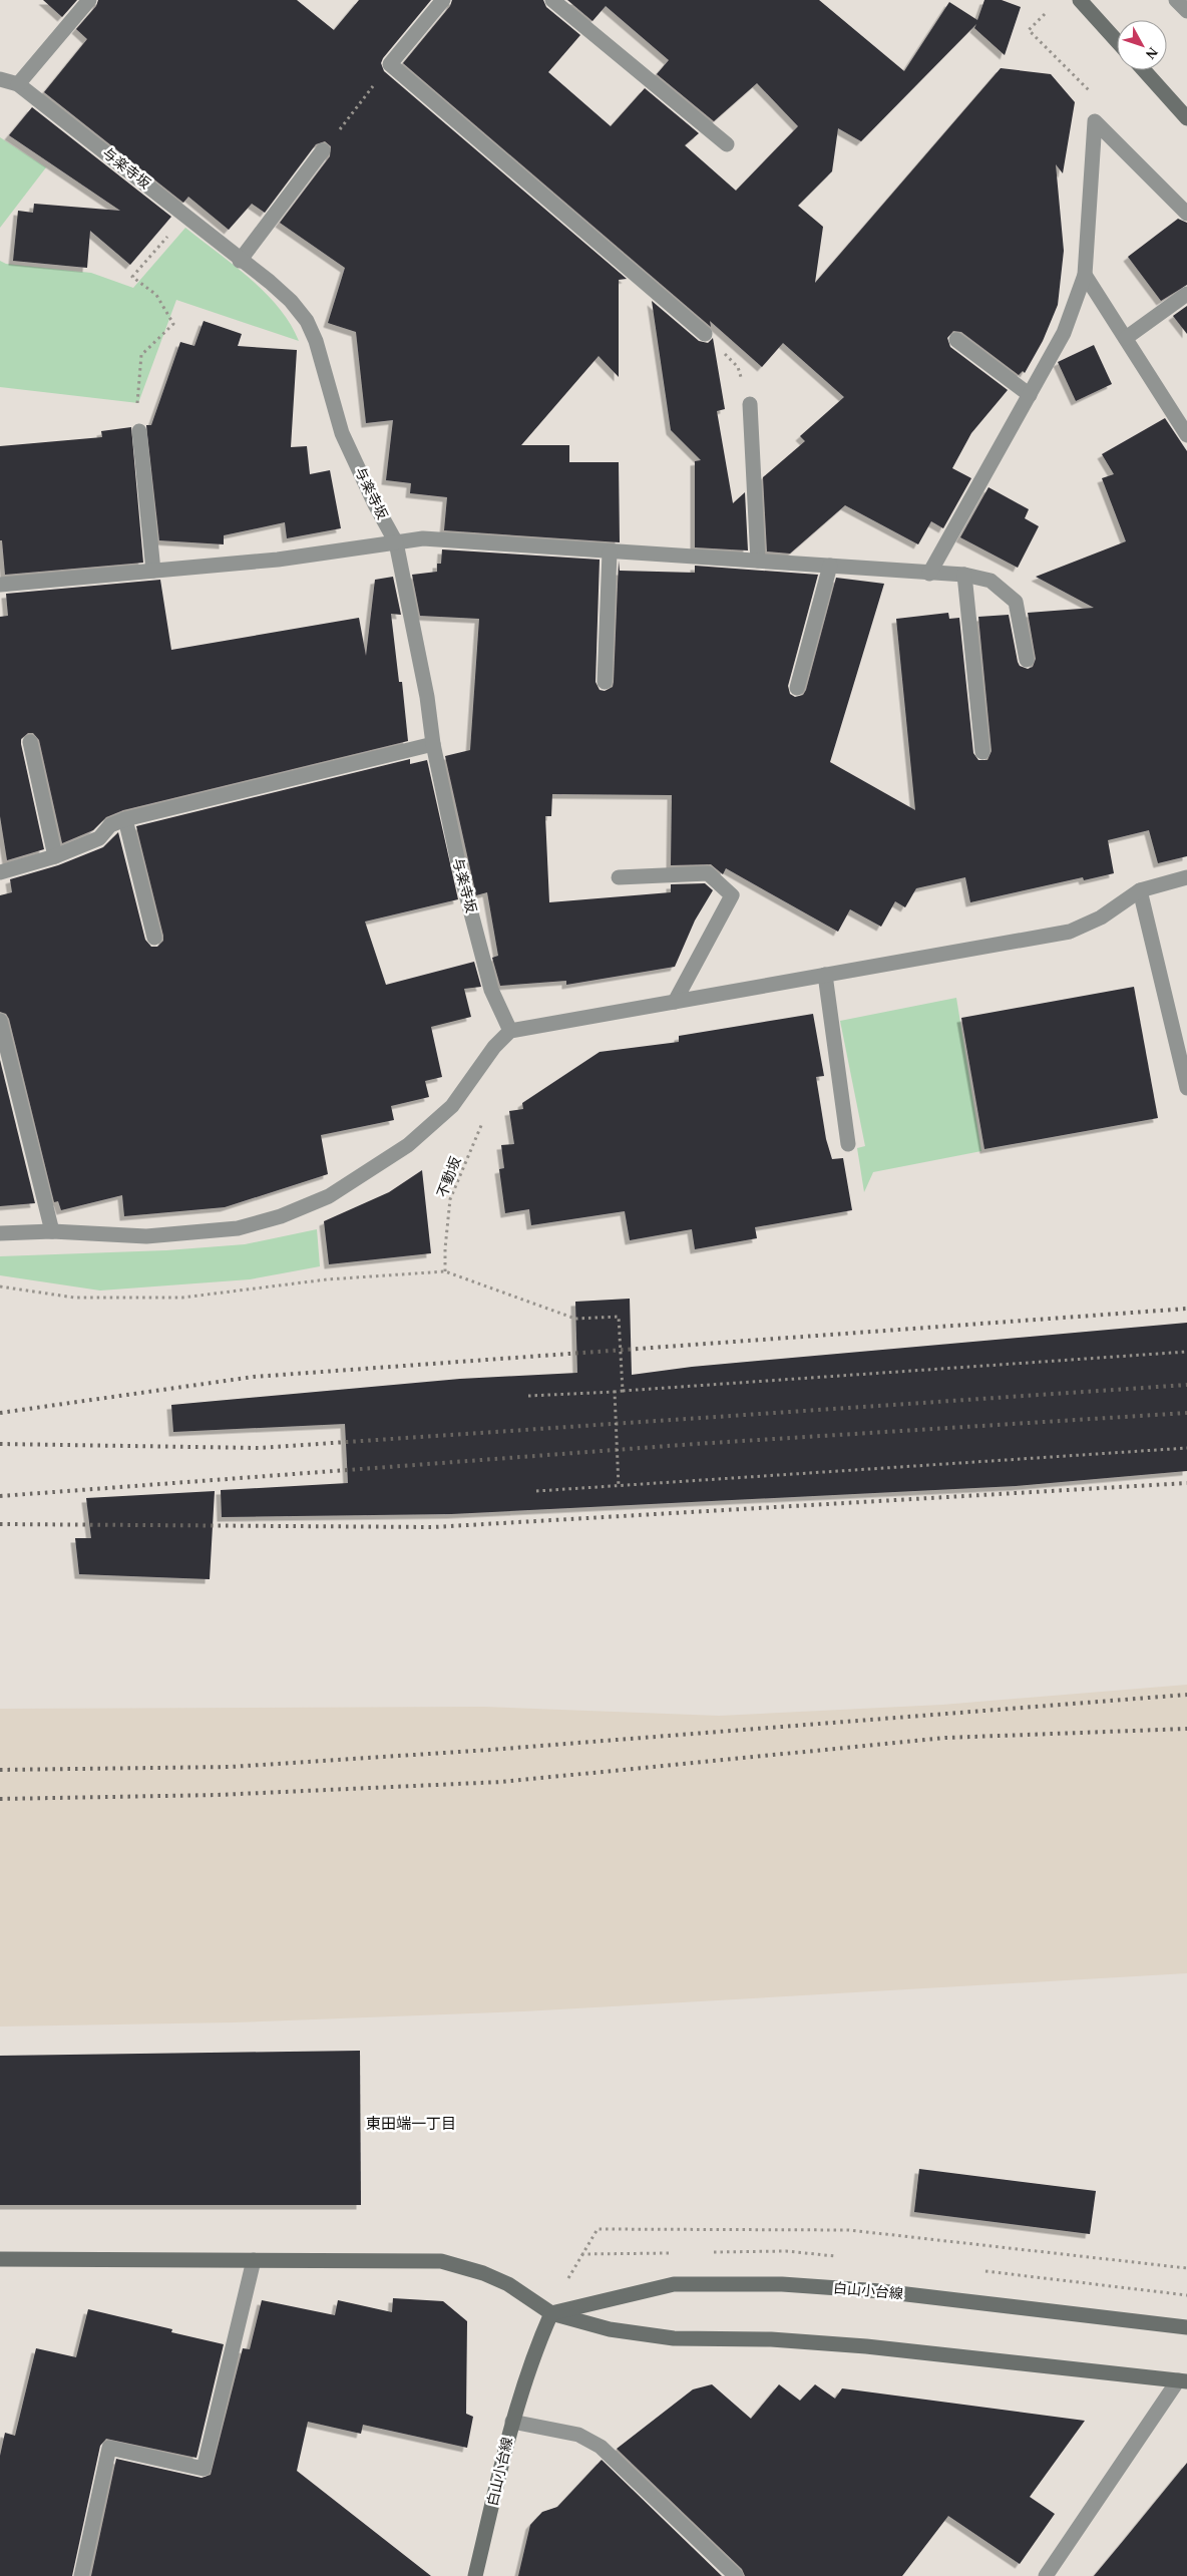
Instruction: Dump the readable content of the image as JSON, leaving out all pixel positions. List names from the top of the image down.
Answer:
{
  "streets": {
    "main road": ["白山小台線"],
    "street": ["与楽寺坂"],
    "path": ["不動坂"]
  },
  "districts": ["東田端一丁目"],
  "north": "bottom right"
}
